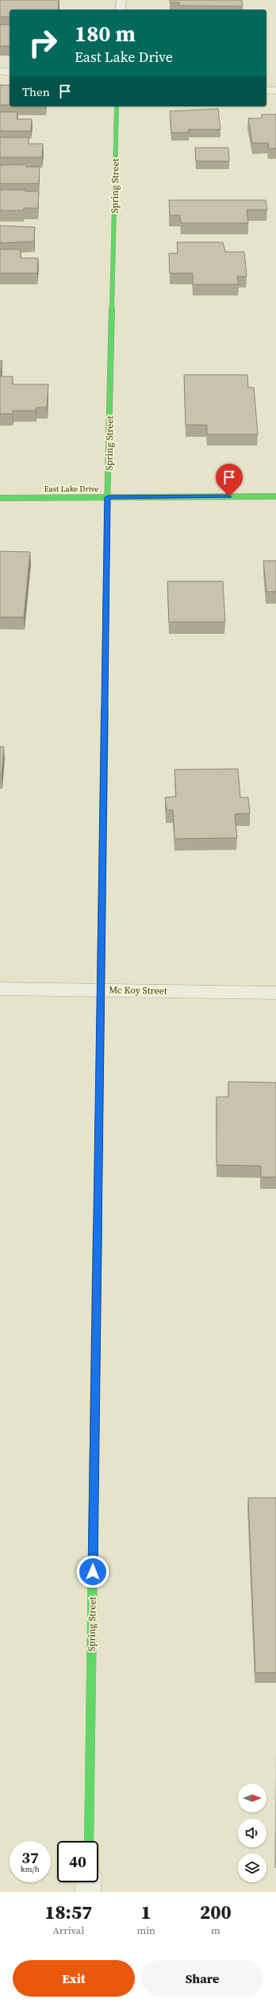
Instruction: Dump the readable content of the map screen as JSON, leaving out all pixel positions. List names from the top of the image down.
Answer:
{
  "streets": {
    "street": ["Spring Street", "East Lake Drive", "Mc Koy Street"]
  },
  "crossings": [
    ["Spring Street", "East Lake Drive"],
    ["Spring Street", "Mc Koy Street"]
  ],
  "north": "right",
  "page": {
    "turn": ["180 m", "East Lake Drive"],
    "then": "Then",
    "speed": "37 km/h",
    "limit": "40",
    "eta": [
      "18:57",
      "Arrival",
      "1",
      "min",
      "200",
      "m"
    ],
    "buttons": ["Exit", "Share"]
  }
}
